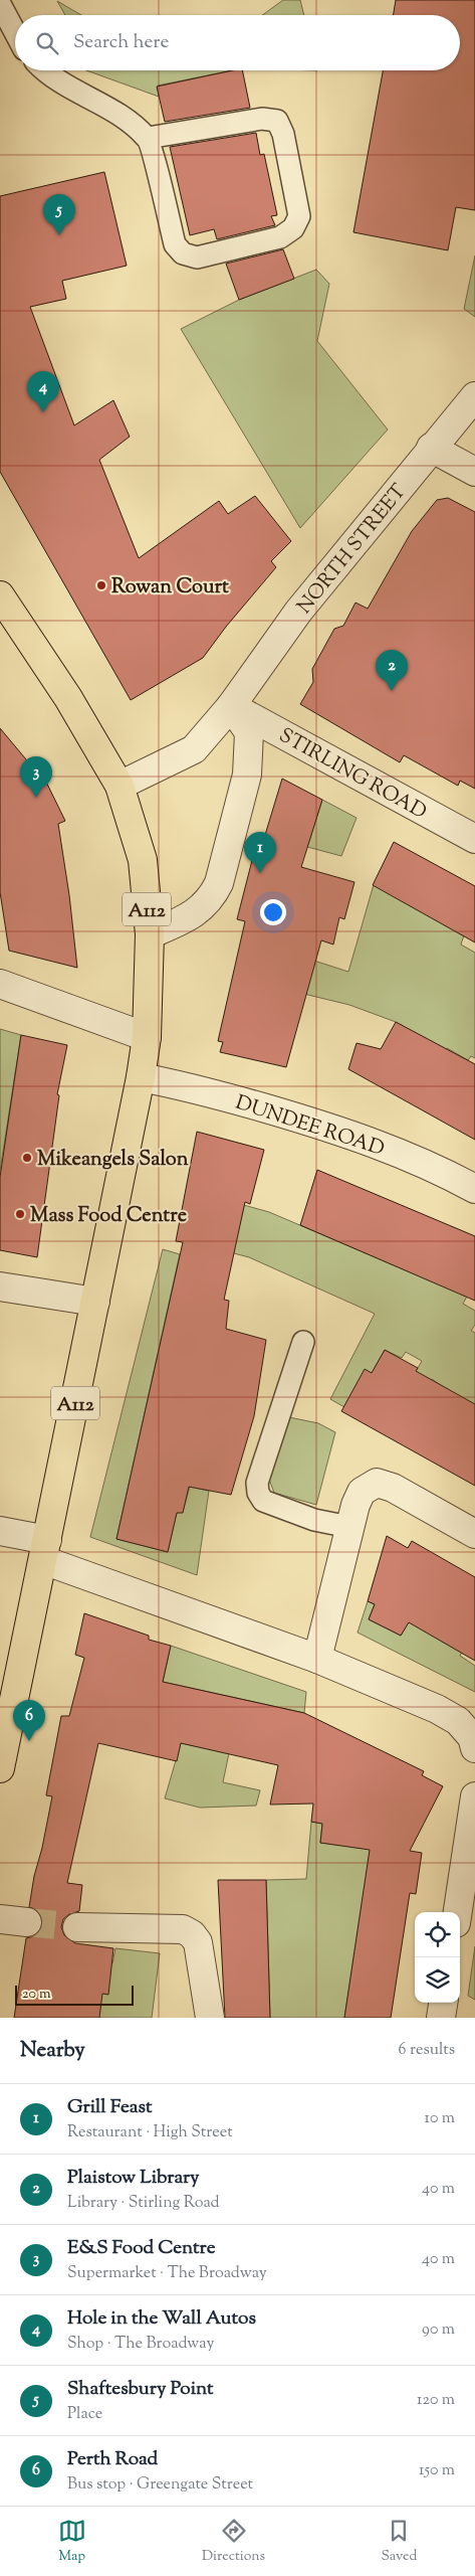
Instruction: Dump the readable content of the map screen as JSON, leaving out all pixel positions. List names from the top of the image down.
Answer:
{
  "streets": {
    "main road": ["A112"],
    "street": ["NORTH STREET", "STIRLING ROAD", "DUNDEE ROAD"]
  },
  "crossings": [
    ["NORTH STREET", "STIRLING ROAD"],
    ["NORTH STREET", "A112"],
    ["A112", "DUNDEE ROAD"]
  ],
  "places": ["Rowan Court", "Mikeangels Salon", "Mass Food Centre"],
  "scale_bar": "20 m",
  "page": {
    "search": "Search here",
    "pins": [
      "5",
      "4",
      "2",
      "3",
      "1",
      "6"
    ],
    "scale": "20 m",
    "heading": ["Nearby", "6 results"],
    "list": [
      {
        "mark": "1",
        "name": "Grill Feast",
        "note": "Restaurant · High Street",
        "value": "10 m"
      },
      {
        "mark": "2",
        "name": "Plaistow Library",
        "note": "Library · Stirling Road",
        "value": "40 m"
      },
      {
        "mark": "3",
        "name": "E&S Food Centre",
        "note": "Supermarket · The Broadway",
        "value": "40 m"
      },
      {
        "mark": "4",
        "name": "Hole in the Wall Autos",
        "note": "Shop · The Broadway",
        "value": "90 m"
      },
      {
        "mark": "5",
        "name": "Shaftesbury Point",
        "note": "Place",
        "value": "120 m"
      },
      {
        "mark": "6",
        "name": "Perth Road",
        "note": "Bus stop · Greengate Street",
        "value": "150 m"
      }
    ],
    "nav": ["Map", "Directions", "Saved"]
  }
}
